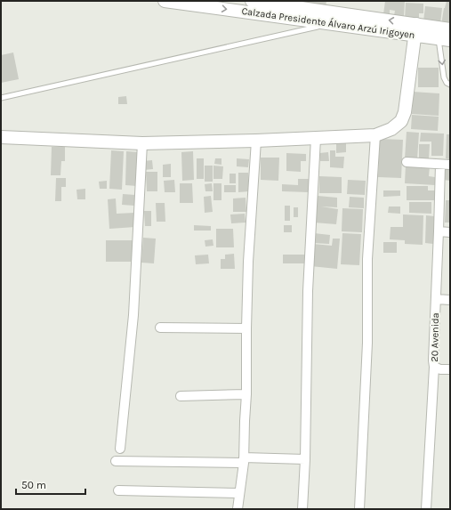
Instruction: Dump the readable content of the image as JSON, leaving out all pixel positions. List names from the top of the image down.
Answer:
{
  "streets": {
    "street": ["Calzada Presidente Álvaro Arzú Irigoyen", "20 Avenida"]
  },
  "scale_bar": "50 m"
}
